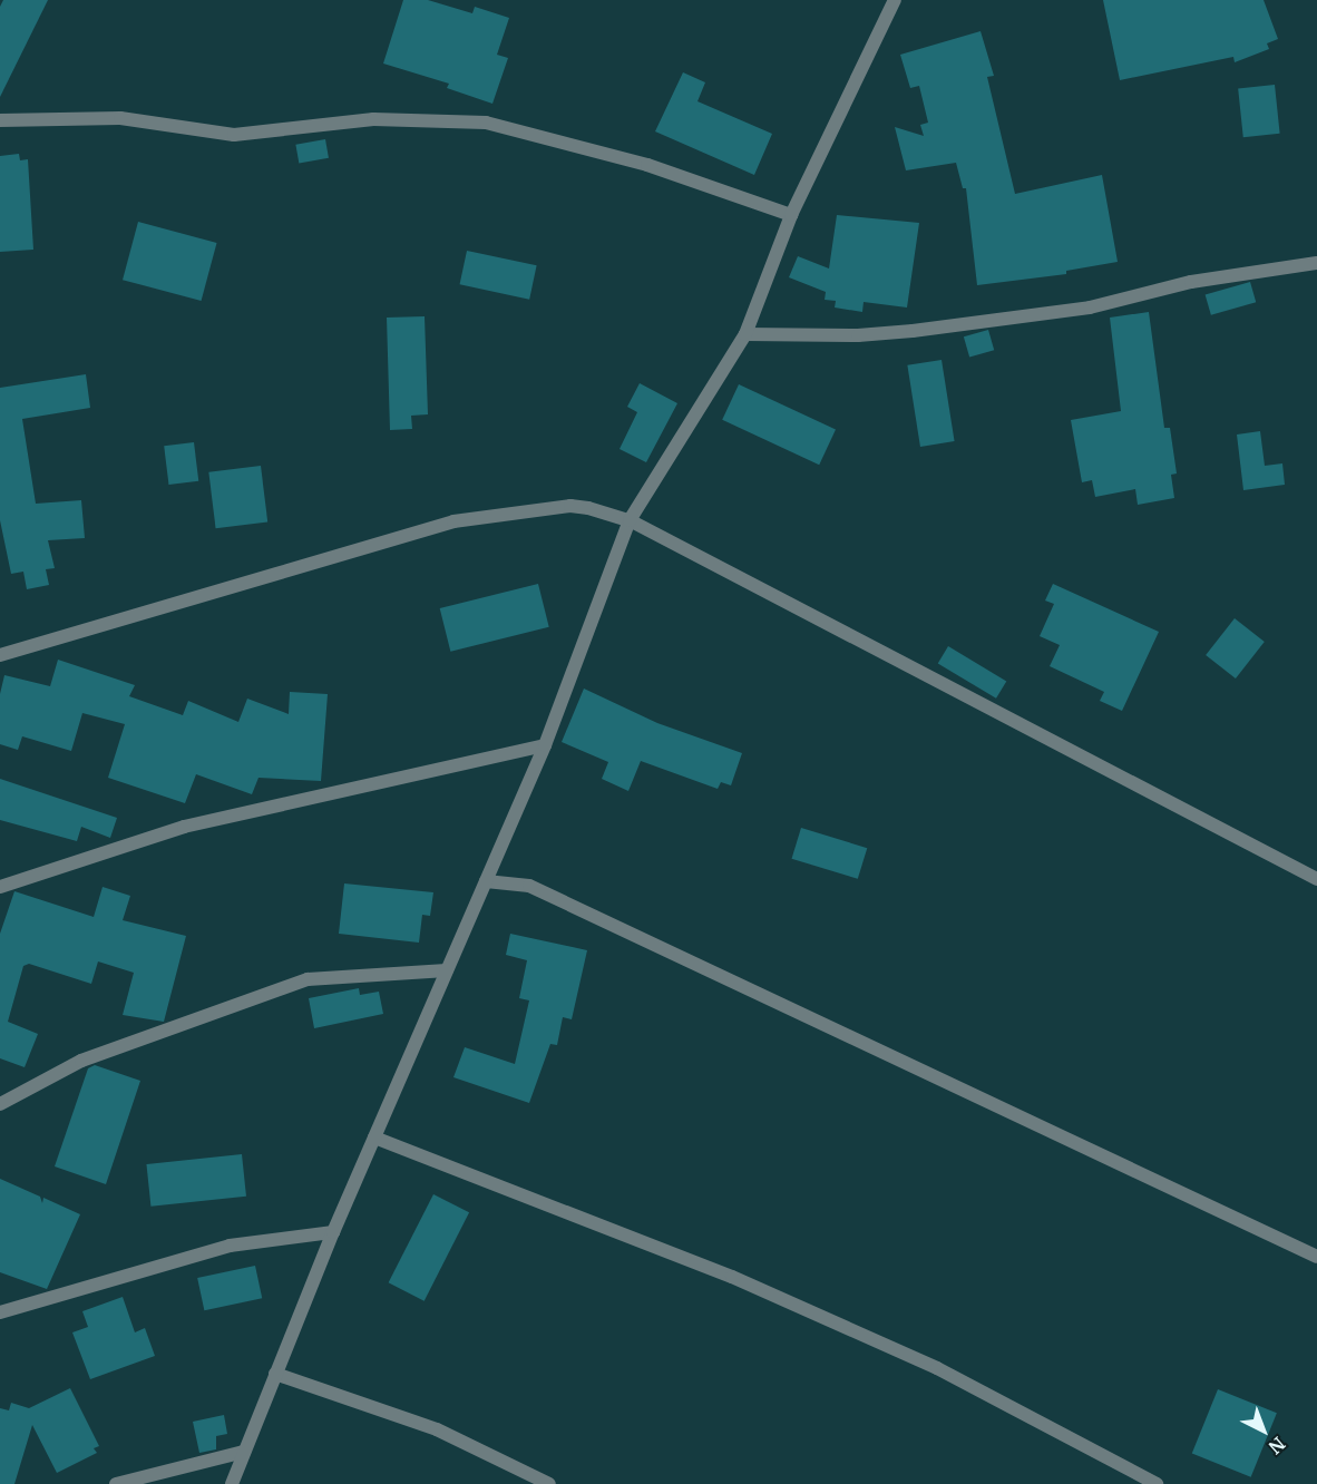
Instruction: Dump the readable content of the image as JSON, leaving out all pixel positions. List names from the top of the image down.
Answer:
{
  "north": "bottom right"
}
